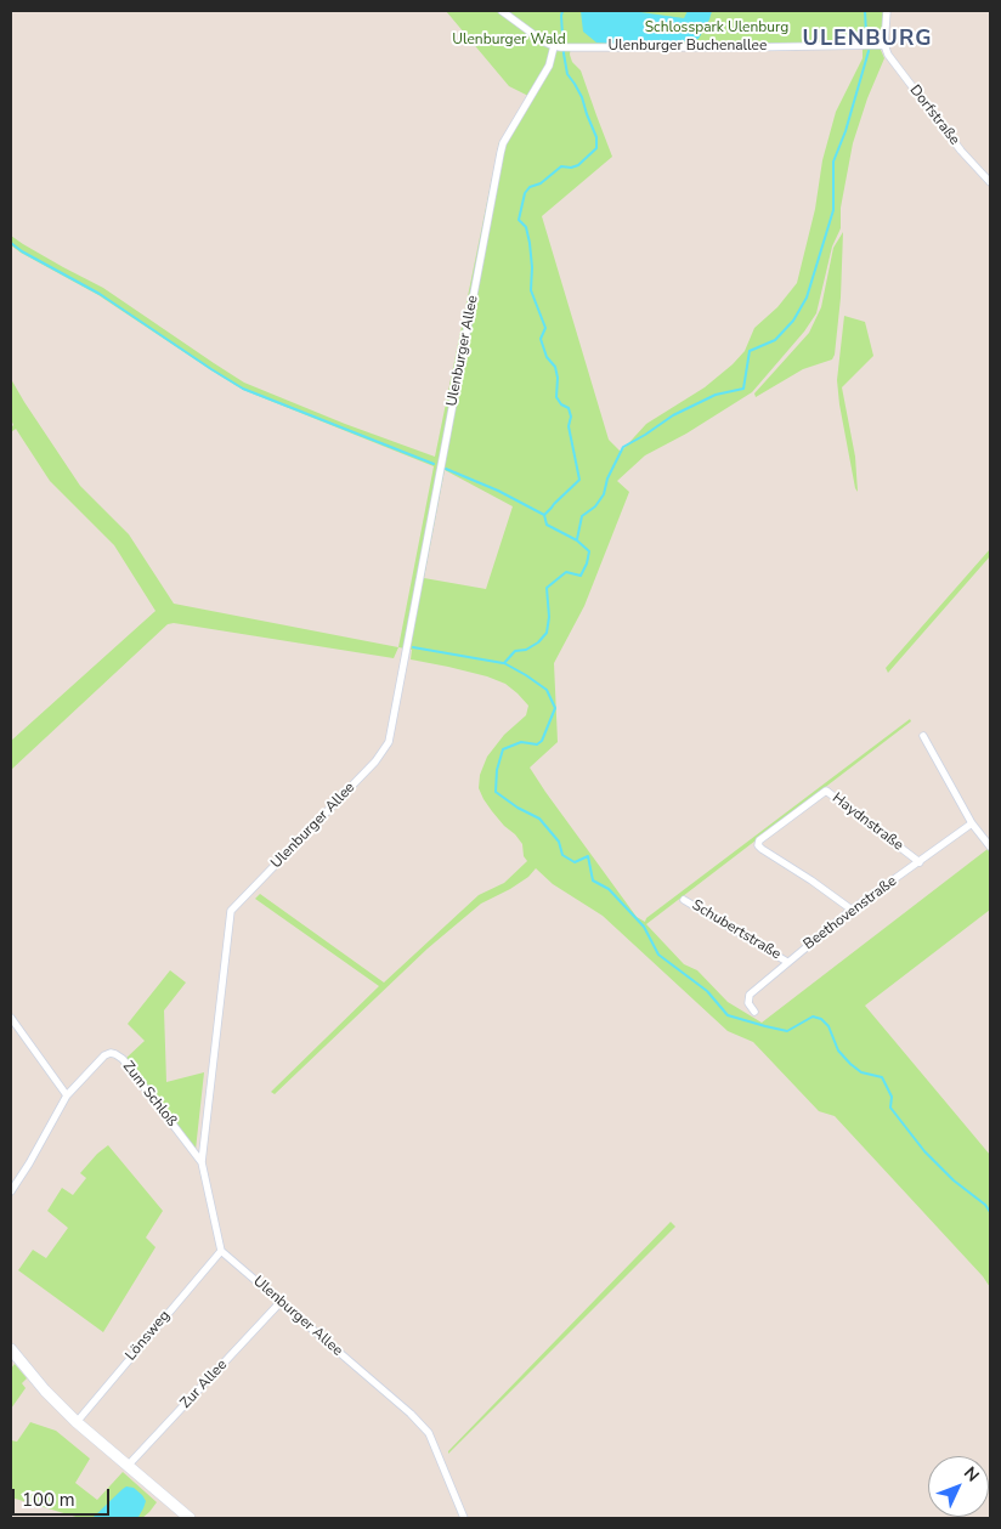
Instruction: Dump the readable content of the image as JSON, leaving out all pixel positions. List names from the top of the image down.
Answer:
{
  "streets": {
    "street": [
      "Ulenburger Buchenallee",
      "Dorfstraße",
      "Ulenburger Allee",
      "Haydnstraße",
      "Beethovenstraße",
      "Schubertstraße",
      "Zum Schloß",
      "Lönsweg",
      "Zur Allee"
    ]
  },
  "crossings": [
    ["Ulenburger Buchenallee", "Dorfstraße"],
    ["Ulenburger Buchenallee", "Ulenburger Allee"],
    ["Ulenburger Allee", "Zum Schloß"],
    ["Ulenburger Allee", "Lönsweg"],
    ["Ulenburger Allee", "Zur Allee"],
    ["Haydnstraße", "Beethovenstraße"],
    ["Beethovenstraße", "Schubertstraße"]
  ],
  "districts": ["ULENBURG"],
  "parks": ["Schlosspark Ulenburg", "Ulenburger Wald"],
  "scale_bar": "100 m",
  "north": "top right"
}
